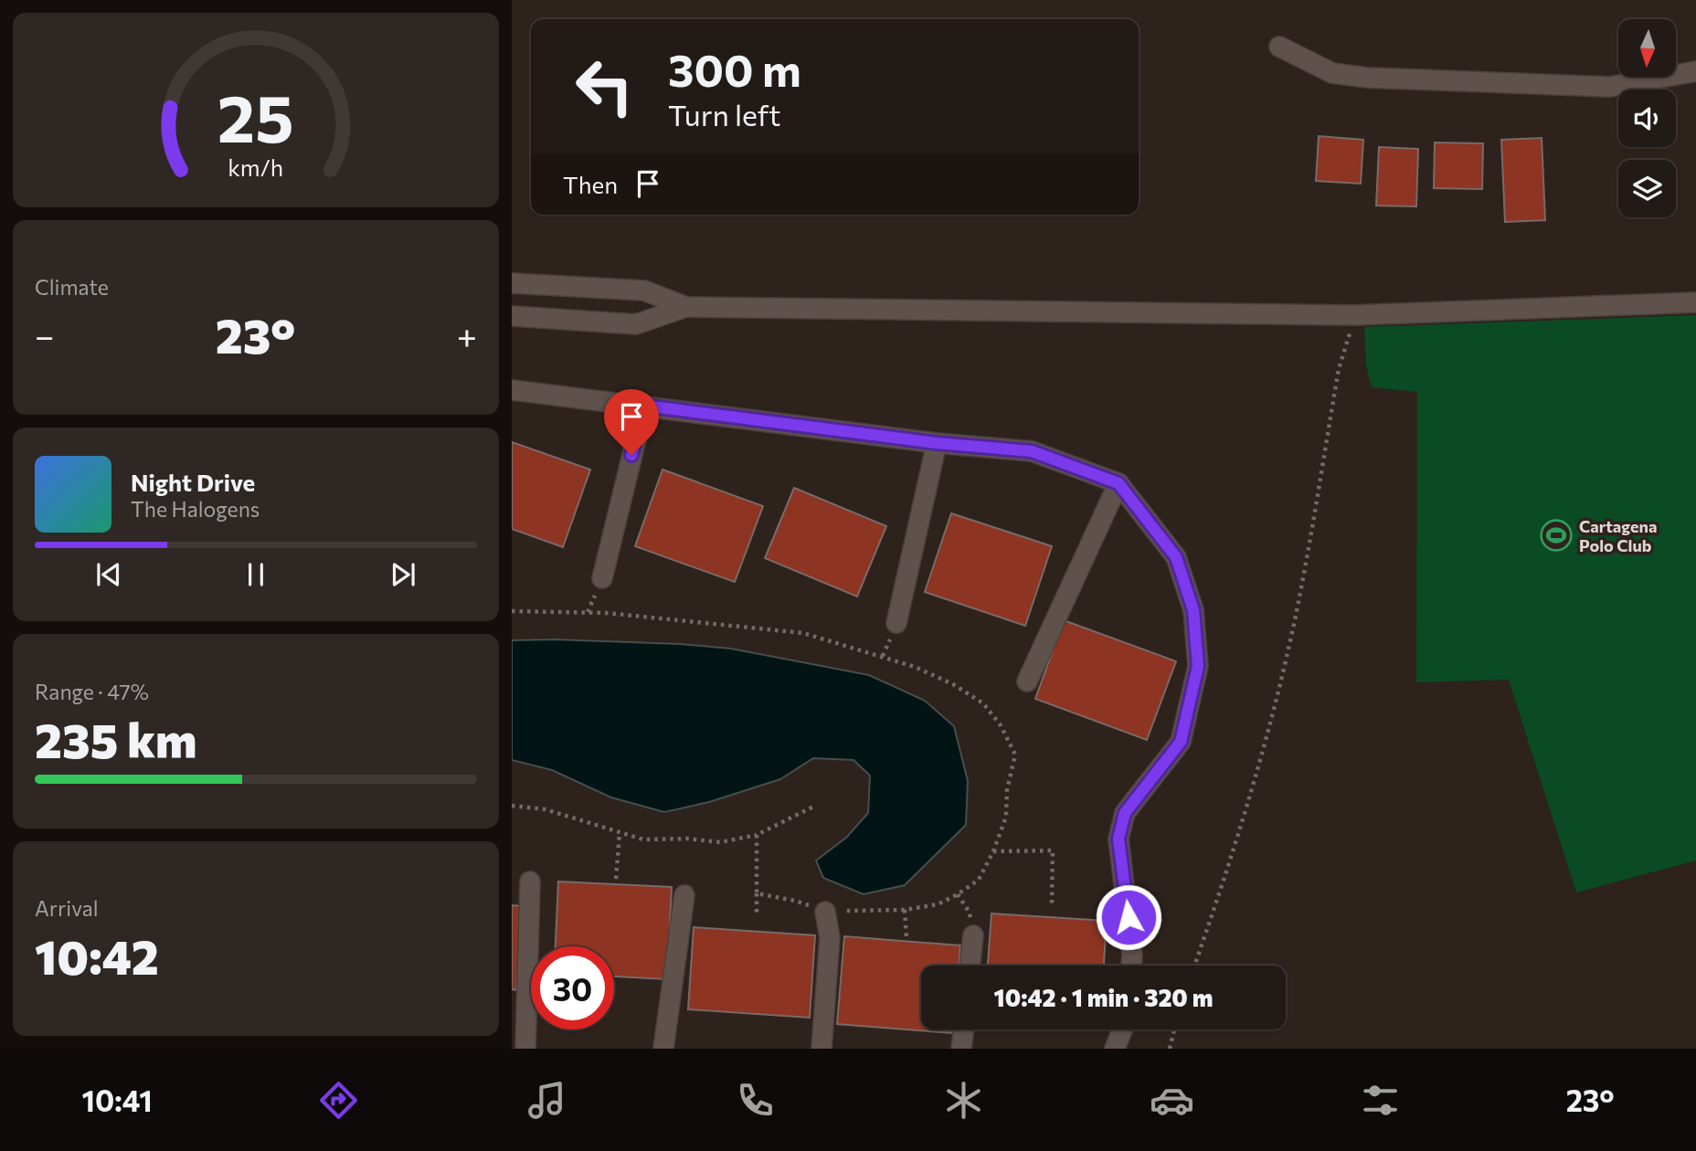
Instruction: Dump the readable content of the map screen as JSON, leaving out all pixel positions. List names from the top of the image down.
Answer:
{
  "places": {
    "sports": ["Cartagena Polo Club"]
  },
  "north": "bottom",
  "page": {
    "turn": ["300 m", "Turn left"],
    "then": "Then",
    "tile": [
      "Climate",
      ["Range · 47%", "235 km"],
      ["Arrival", "10:42"]
    ],
    "heat": ["−", "23°", "+"],
    "song": ["Night Drive", "The Halogens"],
    "limit": "30",
    "trip": "10:42 · 1 min · 320 m",
    "tabs": ["10:41", "23°"],
    "gauge": ["25", "km/h"]
  }
}
